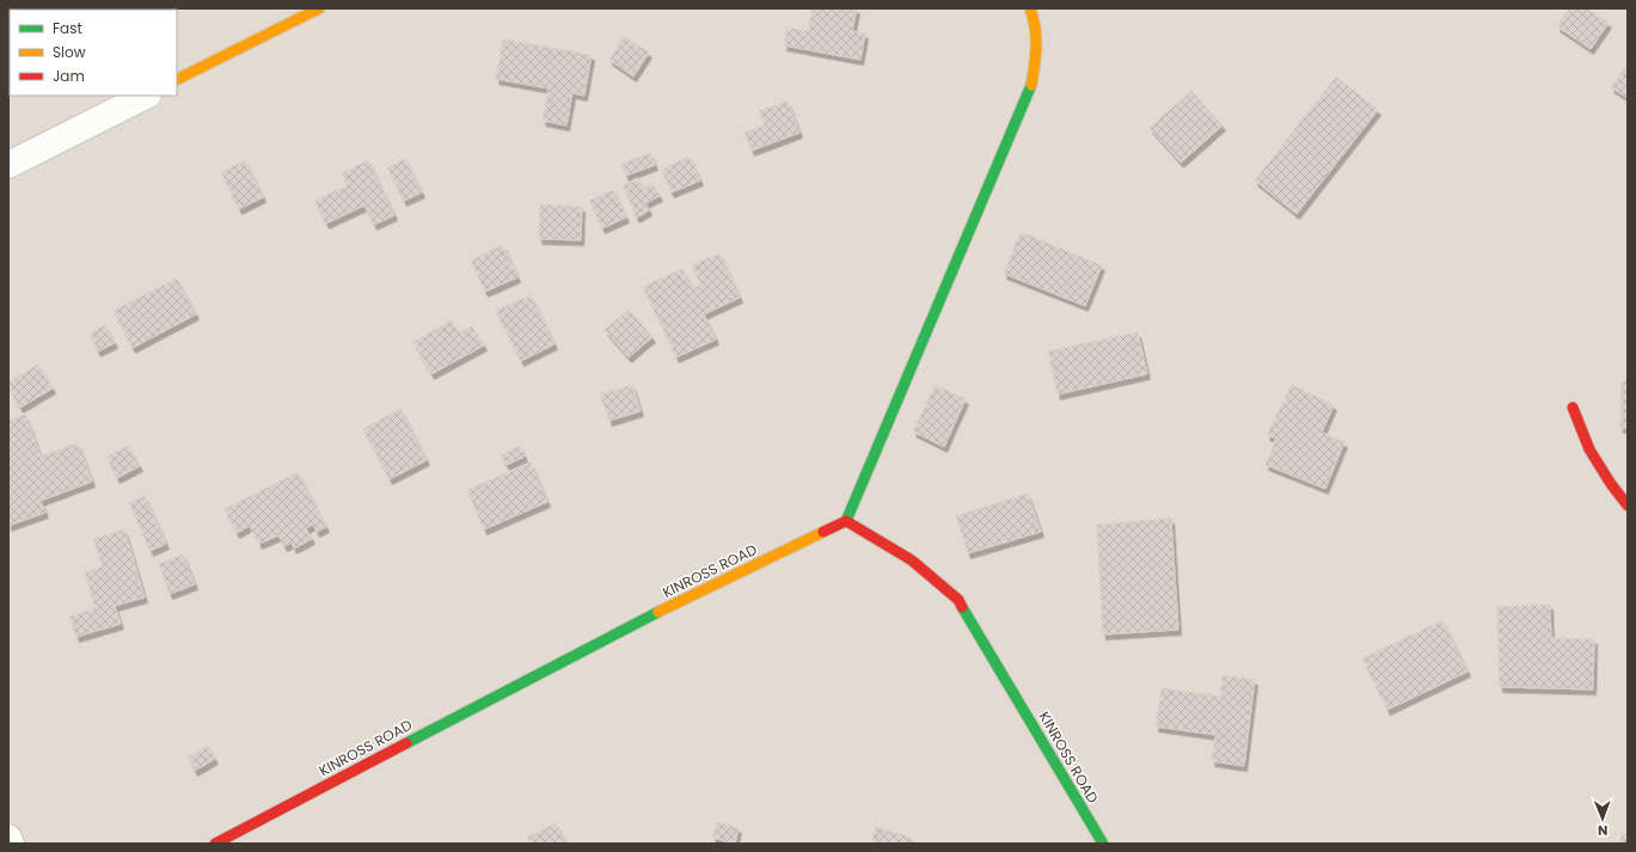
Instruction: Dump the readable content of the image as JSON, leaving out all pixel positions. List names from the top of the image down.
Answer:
{
  "streets": {
    "street": ["KINROSS ROAD"]
  },
  "legend": ["Fast", "Slow", "Jam"],
  "north": "bottom"
}
